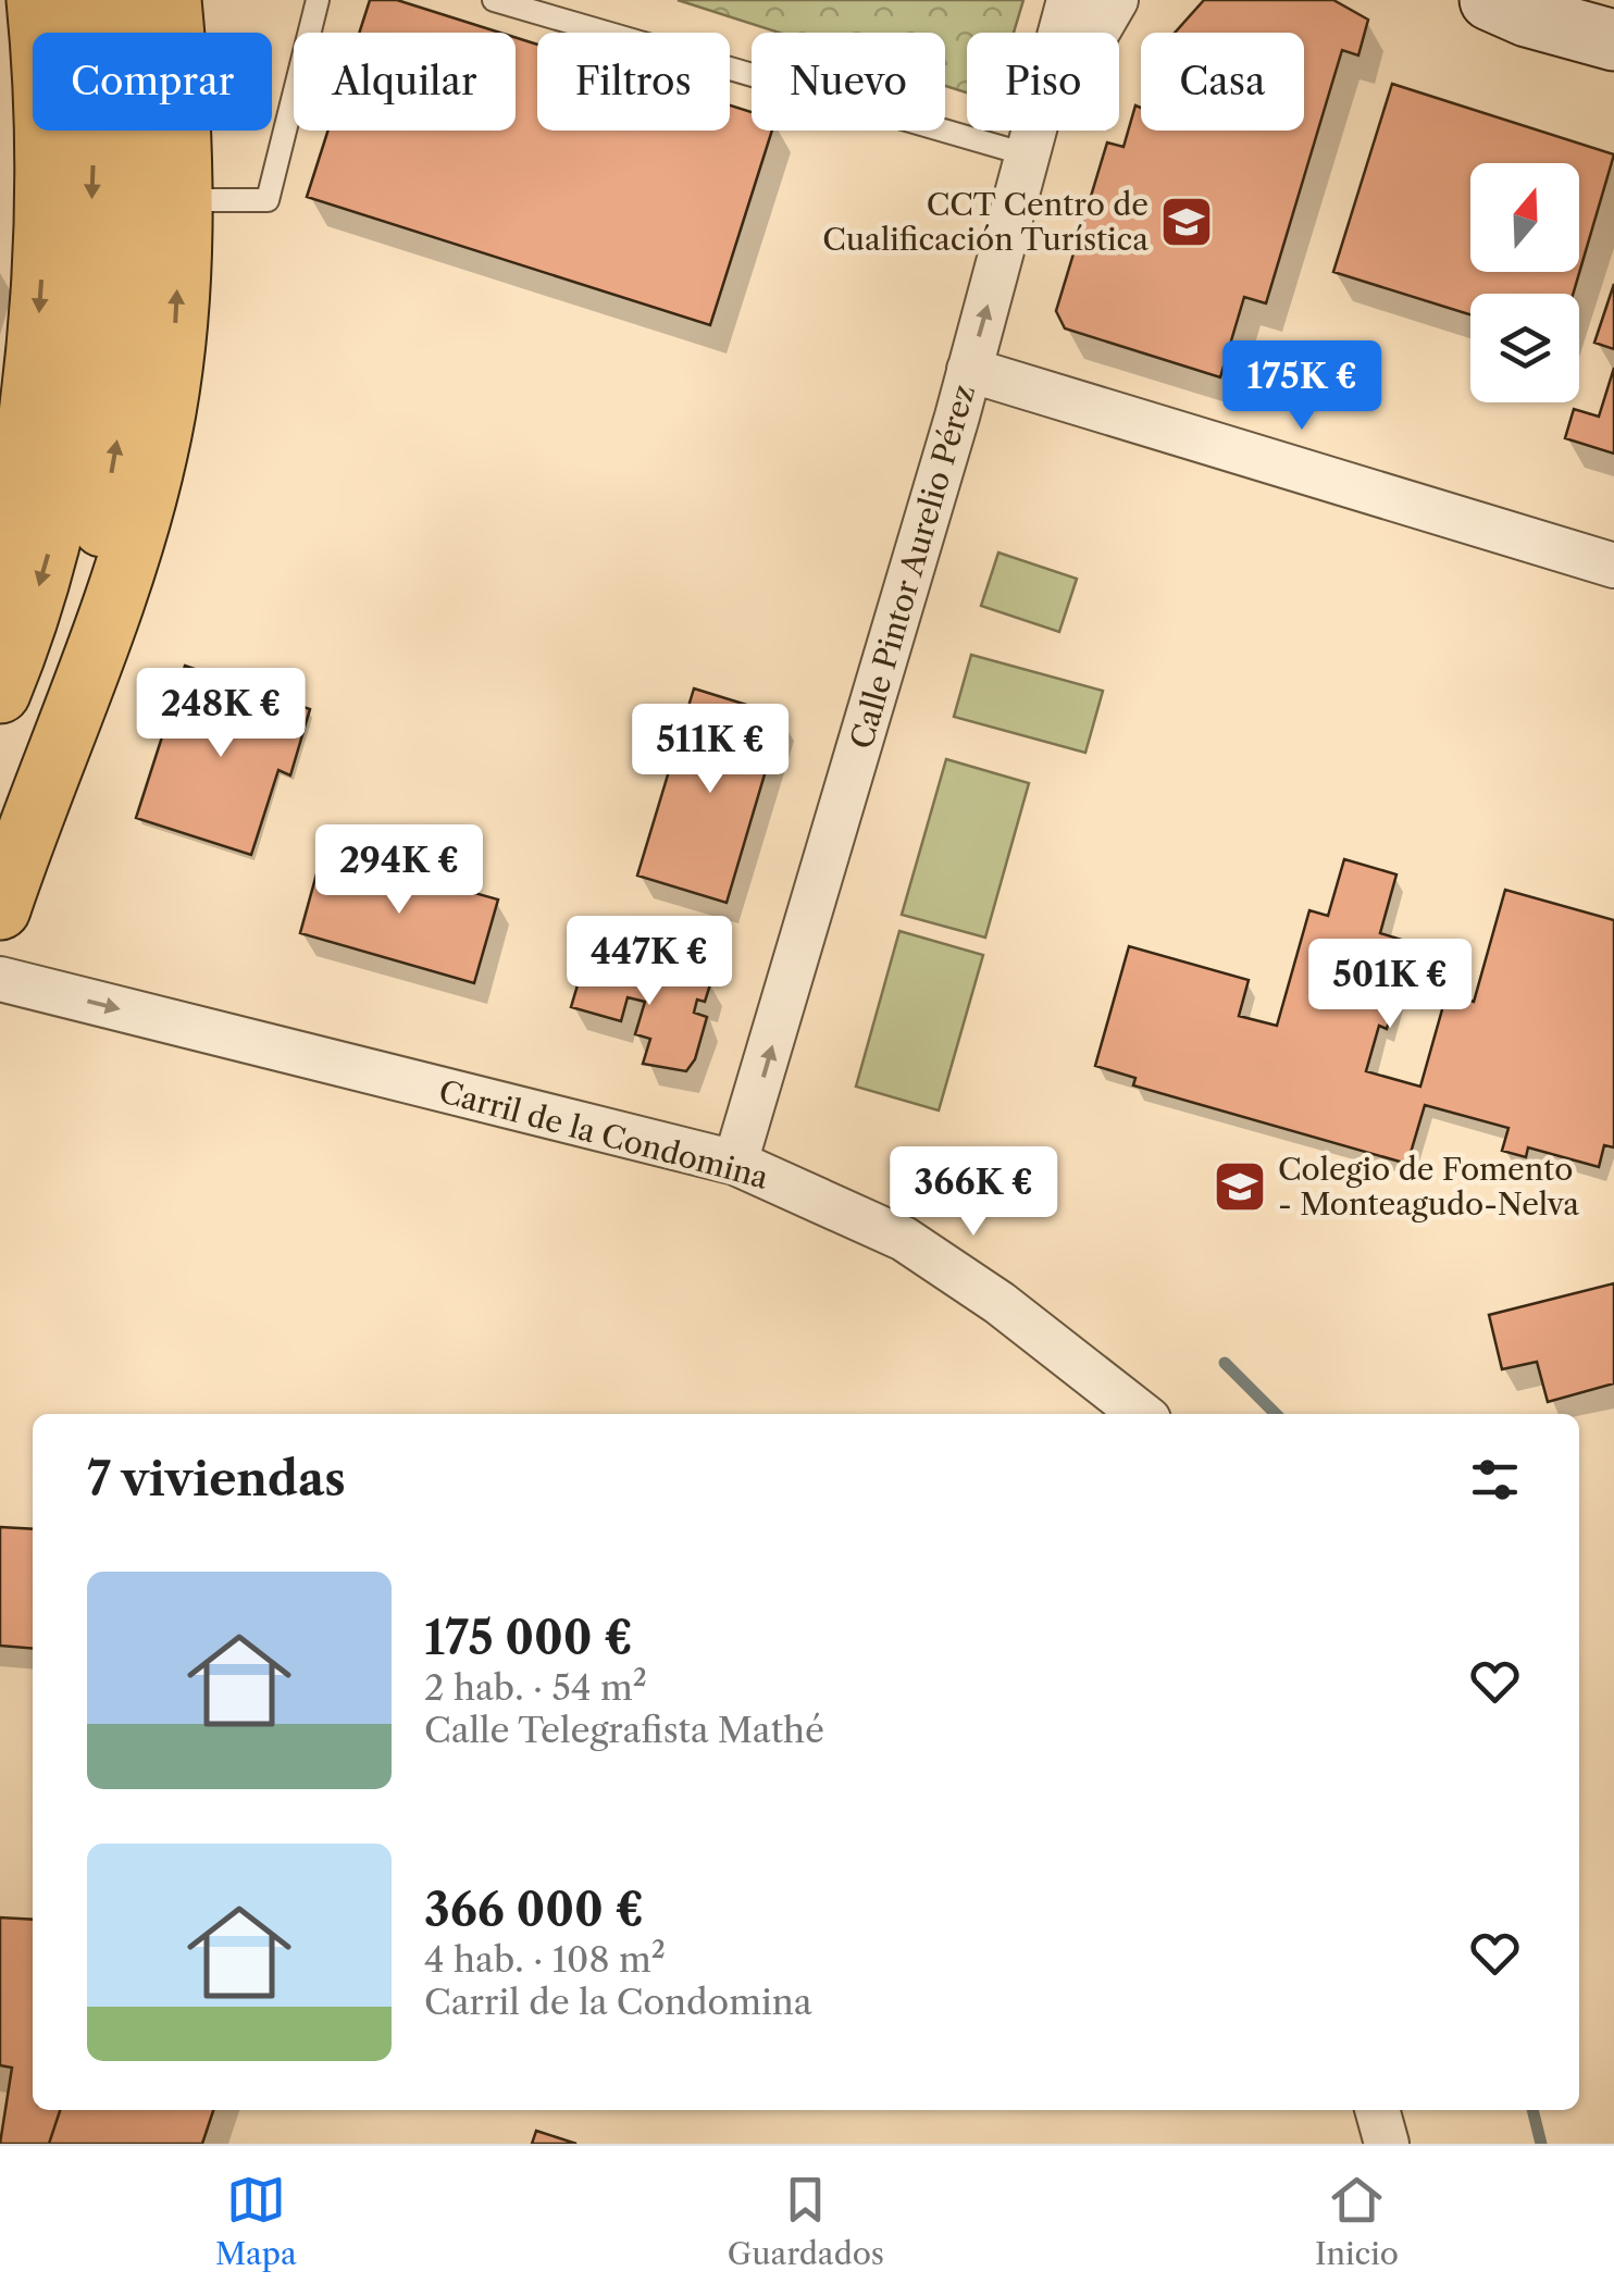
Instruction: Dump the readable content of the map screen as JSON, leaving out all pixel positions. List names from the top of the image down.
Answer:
{
  "streets": {
    "street": ["Calle Pintor Aurelio Pérez", "Carril de la Condomina"]
  },
  "crossings": [
    ["Calle Pintor Aurelio Pérez", "Carril de la Condomina"]
  ],
  "one_way": ["Calle Pintor Aurelio Pérez", "Carril de la Condomina"],
  "places": {
    "school or university": ["CCT Centro de Cualificación Turística", "Colegio de Fomento - Monteagudo-Nelva"]
  },
  "north": "top",
  "page": {
    "chip": [
      "Comprar",
      "Alquilar",
      "Filtros",
      "Nuevo",
      "Piso",
      "Casa"
    ],
    "price": [
      "175K €",
      "248K €",
      "511K €",
      "294K €",
      "447K €",
      "501K €",
      "366K €"
    ],
    "heading": "7 viviendas",
    "list": [
      {
        "name": "175 000 €",
        "note": "2 hab. · 54 m² · Calle Telegrafista Mathé"
      },
      {
        "name": "366 000 €",
        "note": "4 hab. · 108 m² · Carril de la Condomina"
      }
    ],
    "tabs": ["Mapa", "Guardados", "Inicio"]
  }
}
